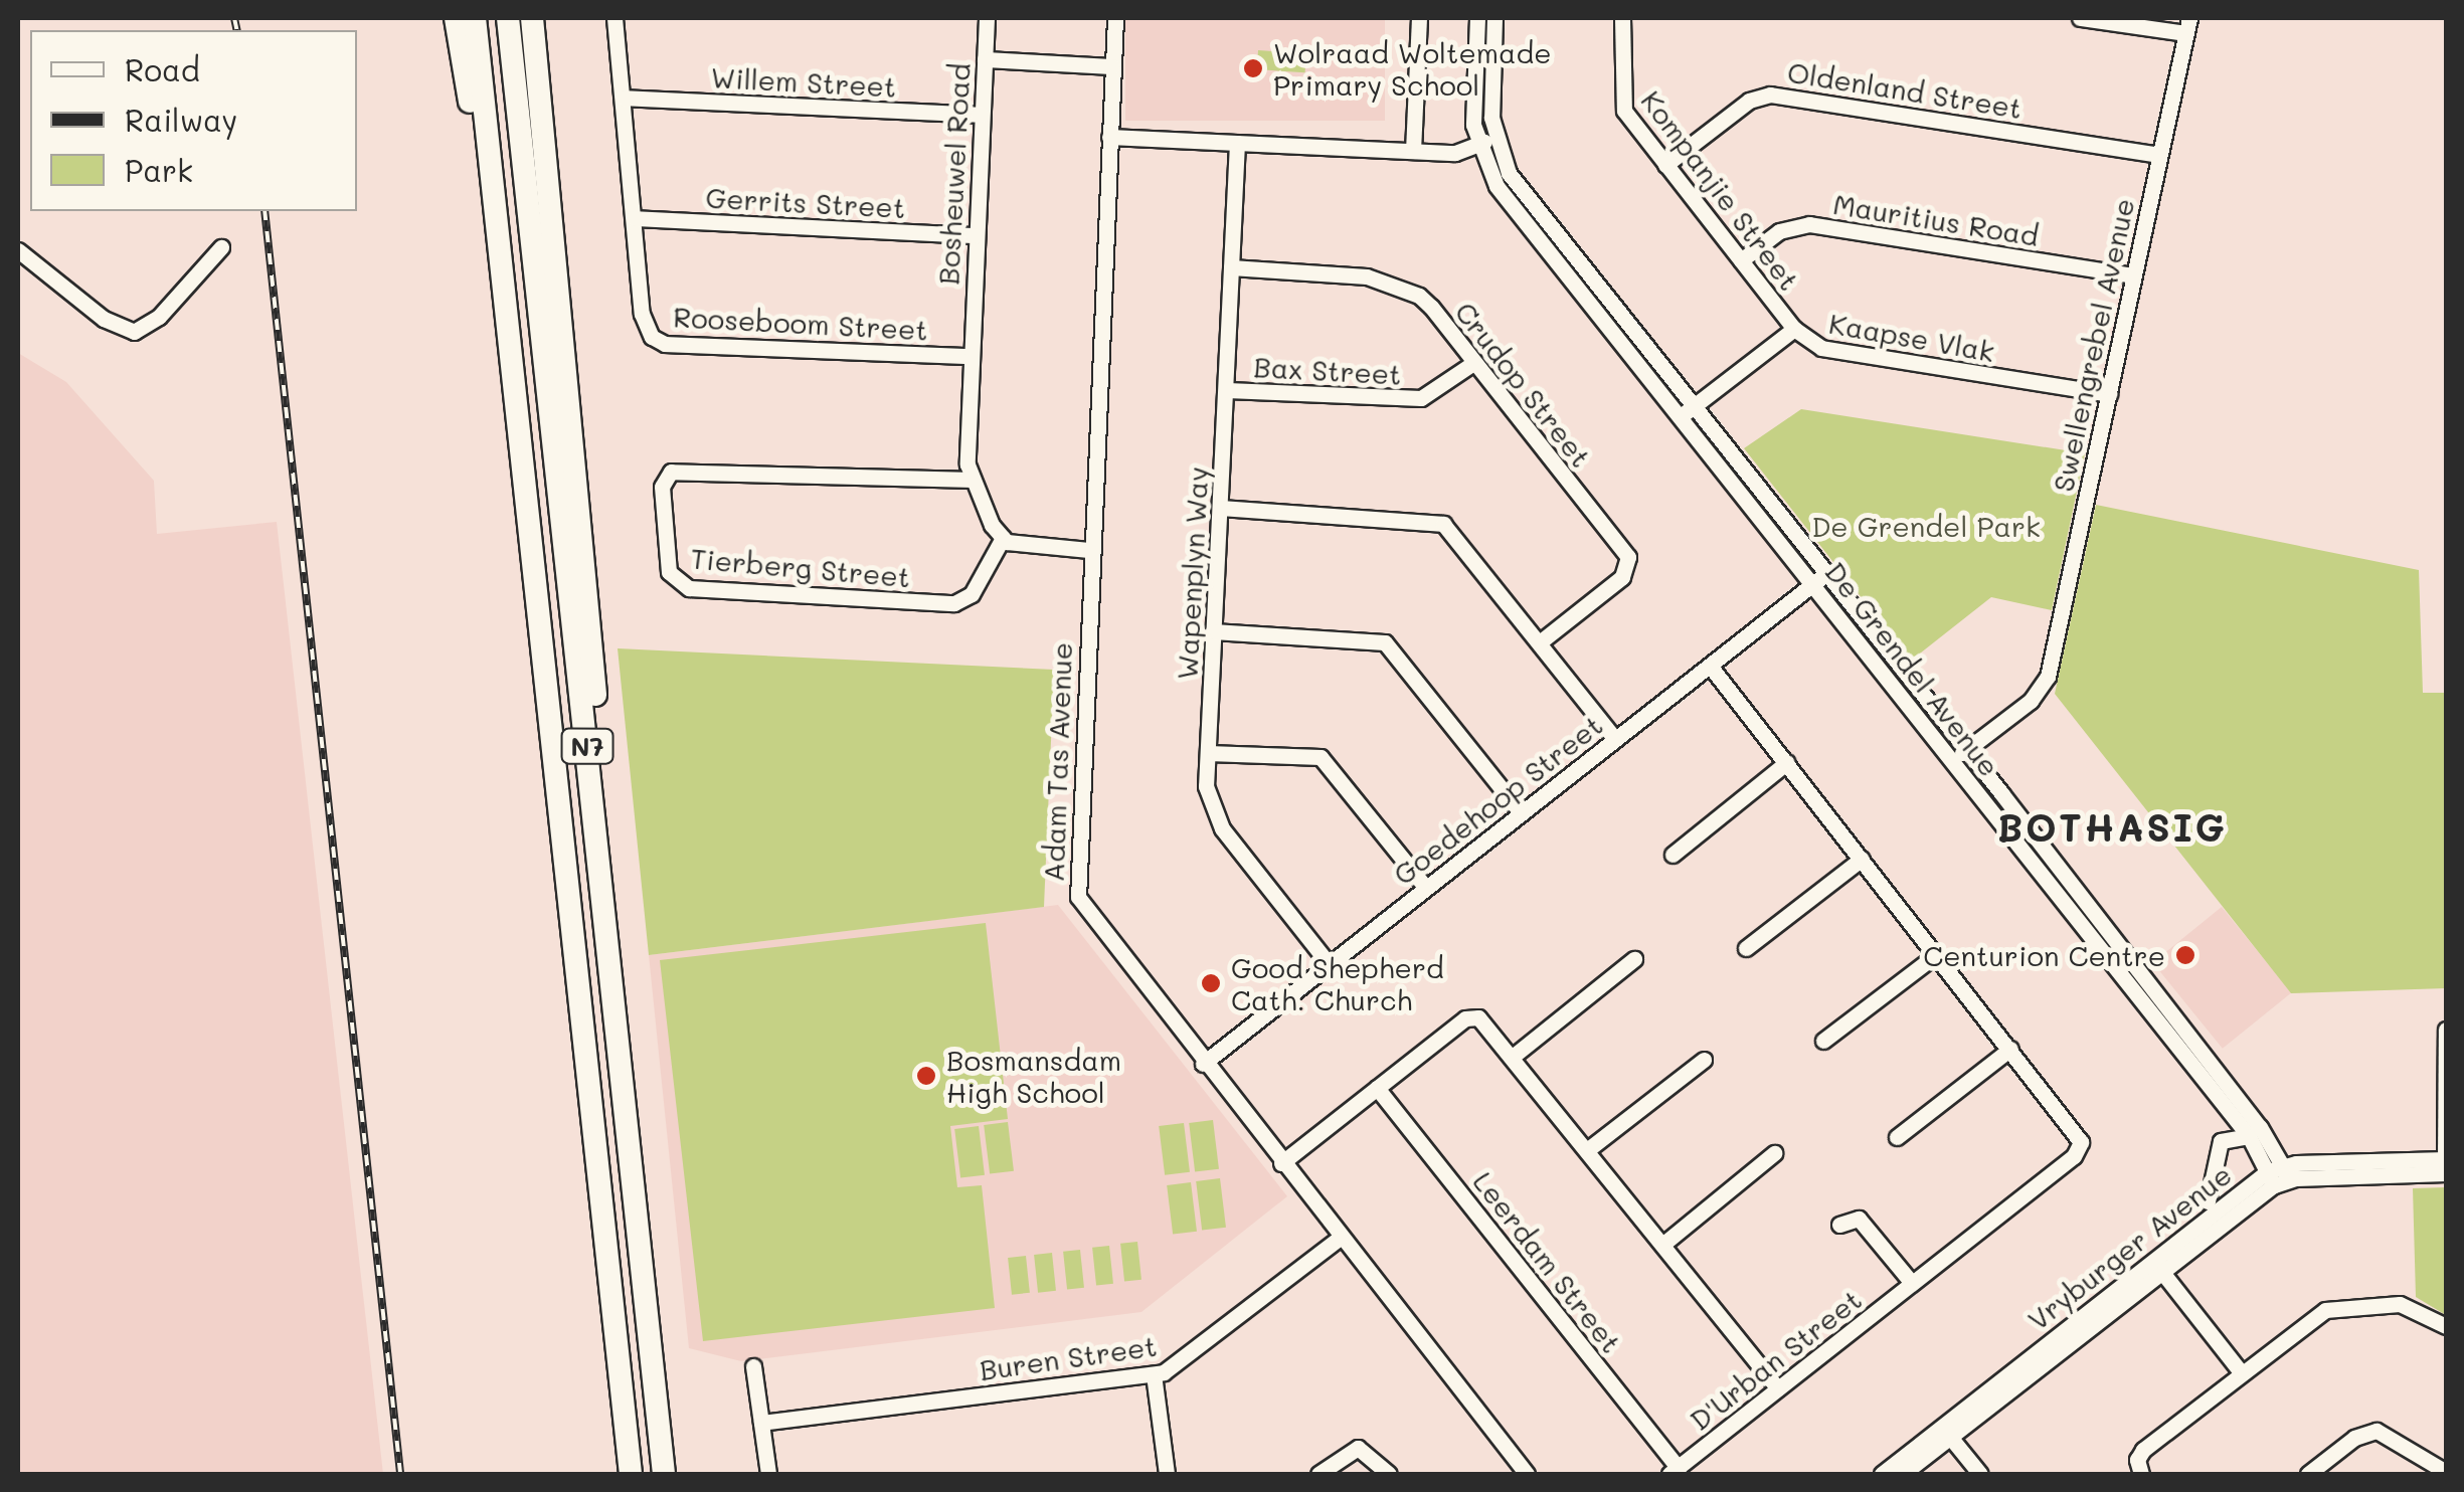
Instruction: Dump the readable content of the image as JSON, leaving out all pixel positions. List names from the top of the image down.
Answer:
{
  "streets": {
    "highway": ["N7"],
    "street": [
      "Willem Street",
      "Oldenland Street",
      "Bosheuwel Road",
      "Kompanjie Street",
      "Gerrits Street",
      "Mauritius Road",
      "Rooseboom Street",
      "Kaapse Vlak",
      "Swellengrebel Avenue",
      "Bax Street",
      "Crudop Street",
      "Tierberg Street",
      "Wapenplyn Way",
      "De Grendel Avenue",
      "Adam Tas Avenue",
      "Goedehoop Street",
      "Vryburger Avenue",
      "Leerdam Street",
      "Buren Street",
      "D'Urban Street"
    ]
  },
  "crossings": [
    ["Willem Street", "Bosheuwel Road"],
    ["Willem Street", "Rooseboom Street"],
    ["Oldenland Street", "Kompanjie Street"],
    ["Oldenland Street", "Swellengrebel Avenue"],
    ["Bosheuwel Road", "Gerrits Street"],
    ["Bosheuwel Road", "Rooseboom Street"],
    ["Bosheuwel Road", "Tierberg Street"],
    ["Kompanjie Street", "Mauritius Road"],
    ["Kompanjie Street", "Kaapse Vlak"],
    ["Gerrits Street", "Rooseboom Street"],
    ["Mauritius Road", "Swellengrebel Avenue"],
    ["Kaapse Vlak", "Swellengrebel Avenue"],
    ["Kaapse Vlak", "De Grendel Avenue"],
    ["Swellengrebel Avenue", "De Grendel Avenue"],
    ["Bax Street", "Crudop Street"],
    ["Bax Street", "Wapenplyn Way"],
    ["Crudop Street", "Wapenplyn Way"],
    ["Wapenplyn Way", "Goedehoop Street"],
    ["De Grendel Avenue", "Goedehoop Street"],
    ["De Grendel Avenue", "Vryburger Avenue"],
    ["Adam Tas Avenue", "Goedehoop Street"],
    ["Adam Tas Avenue", "Buren Street"],
    ["Goedehoop Street", "D'Urban Street"],
    ["Leerdam Street", "D'Urban Street"]
  ],
  "districts": ["BOTHASIG"],
  "parks": ["De Grendel Park"],
  "places": [
    "Wolraad Woltemade Primary School",
    "Centurion Centre",
    "Good Shepherd Cath. Church",
    "Bosmansdam High School"
  ],
  "legend": ["Road", "Railway", "Park"]
}
